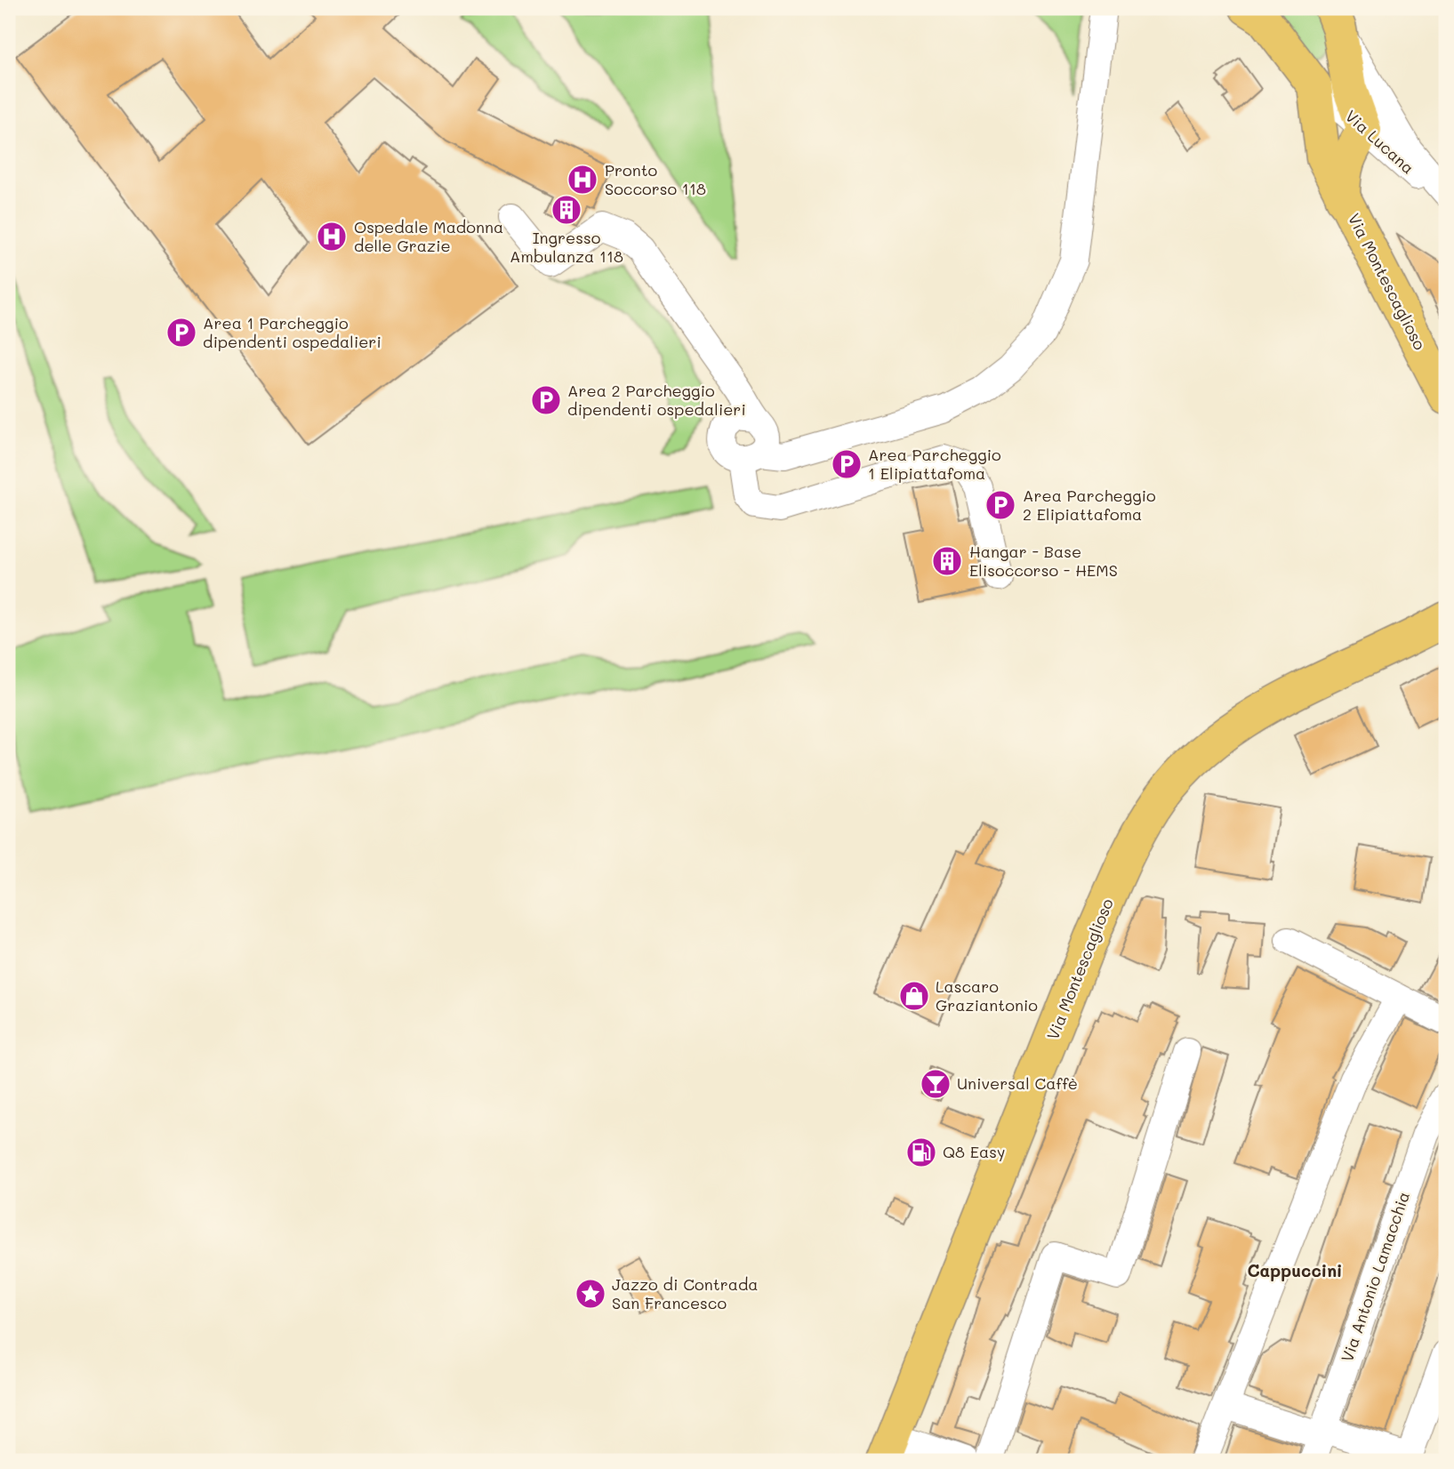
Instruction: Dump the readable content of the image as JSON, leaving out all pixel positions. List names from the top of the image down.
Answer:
{
  "streets": {
    "main road": ["Via Montescaglioso"],
    "street": ["Via Lucana", "Via Antonio Lamacchia"]
  },
  "crossings": [
    ["Via Lucana", "Via Montescaglioso"]
  ],
  "districts": ["Cappuccini"],
  "places": {
    "hospital": ["Pronto Soccorso 118", "Ospedale Madonna delle Grazie"],
    "building": ["Ingresso Ambulanza 118", "Hangar - Base Elisoccorso - HEMS"],
    "parking": [
      "Area 1 Parcheggio dipendenti ospedalieri",
      "Area 2 Parcheggio dipendenti ospedalieri",
      "Area Parcheggio 1 Elipiattafoma",
      "Area Parcheggio 2 Elipiattafoma"
    ],
    "shop": ["Lascaro Graziantonio"],
    "bar": ["Universal Caffè"],
    "fuel station": ["Q8 Easy"],
    "place": ["Jazzo di Contrada San Francesco"]
  }
}
